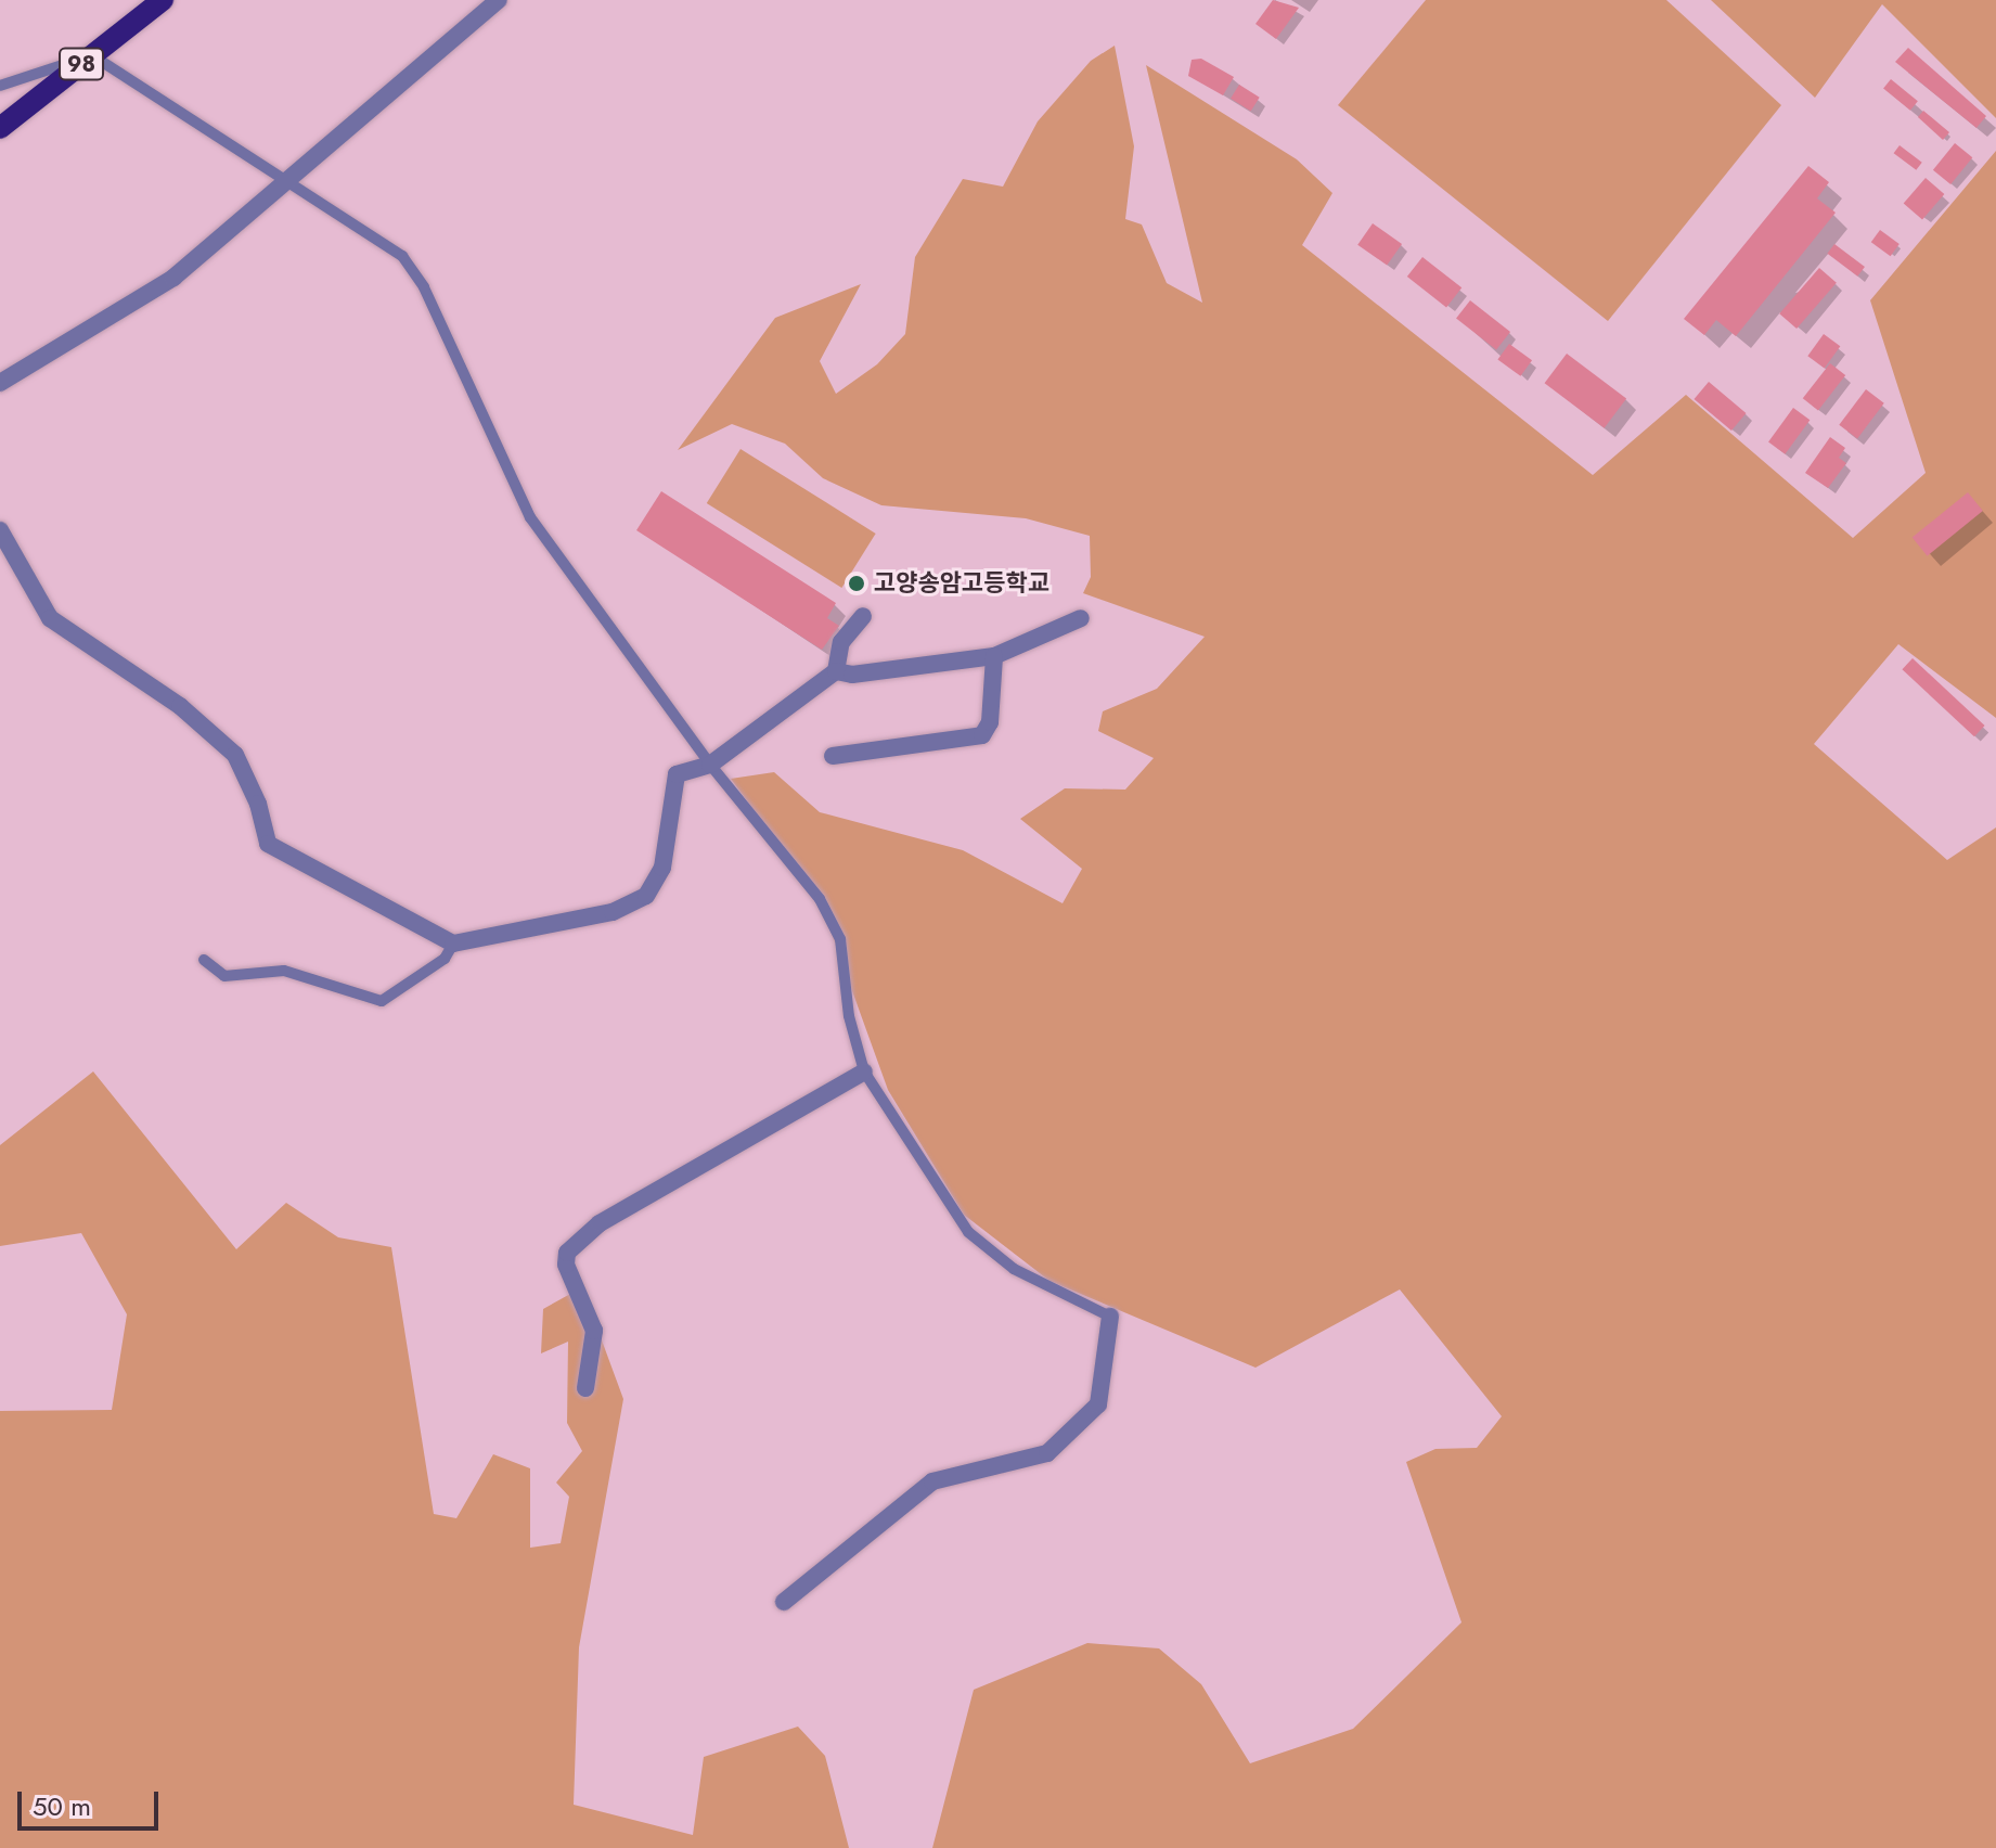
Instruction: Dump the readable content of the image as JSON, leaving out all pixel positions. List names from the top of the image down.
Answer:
{
  "streets": {
    "main road": ["98"]
  },
  "places": ["고양송암고등학교"],
  "scale_bar": "50 m"
}
